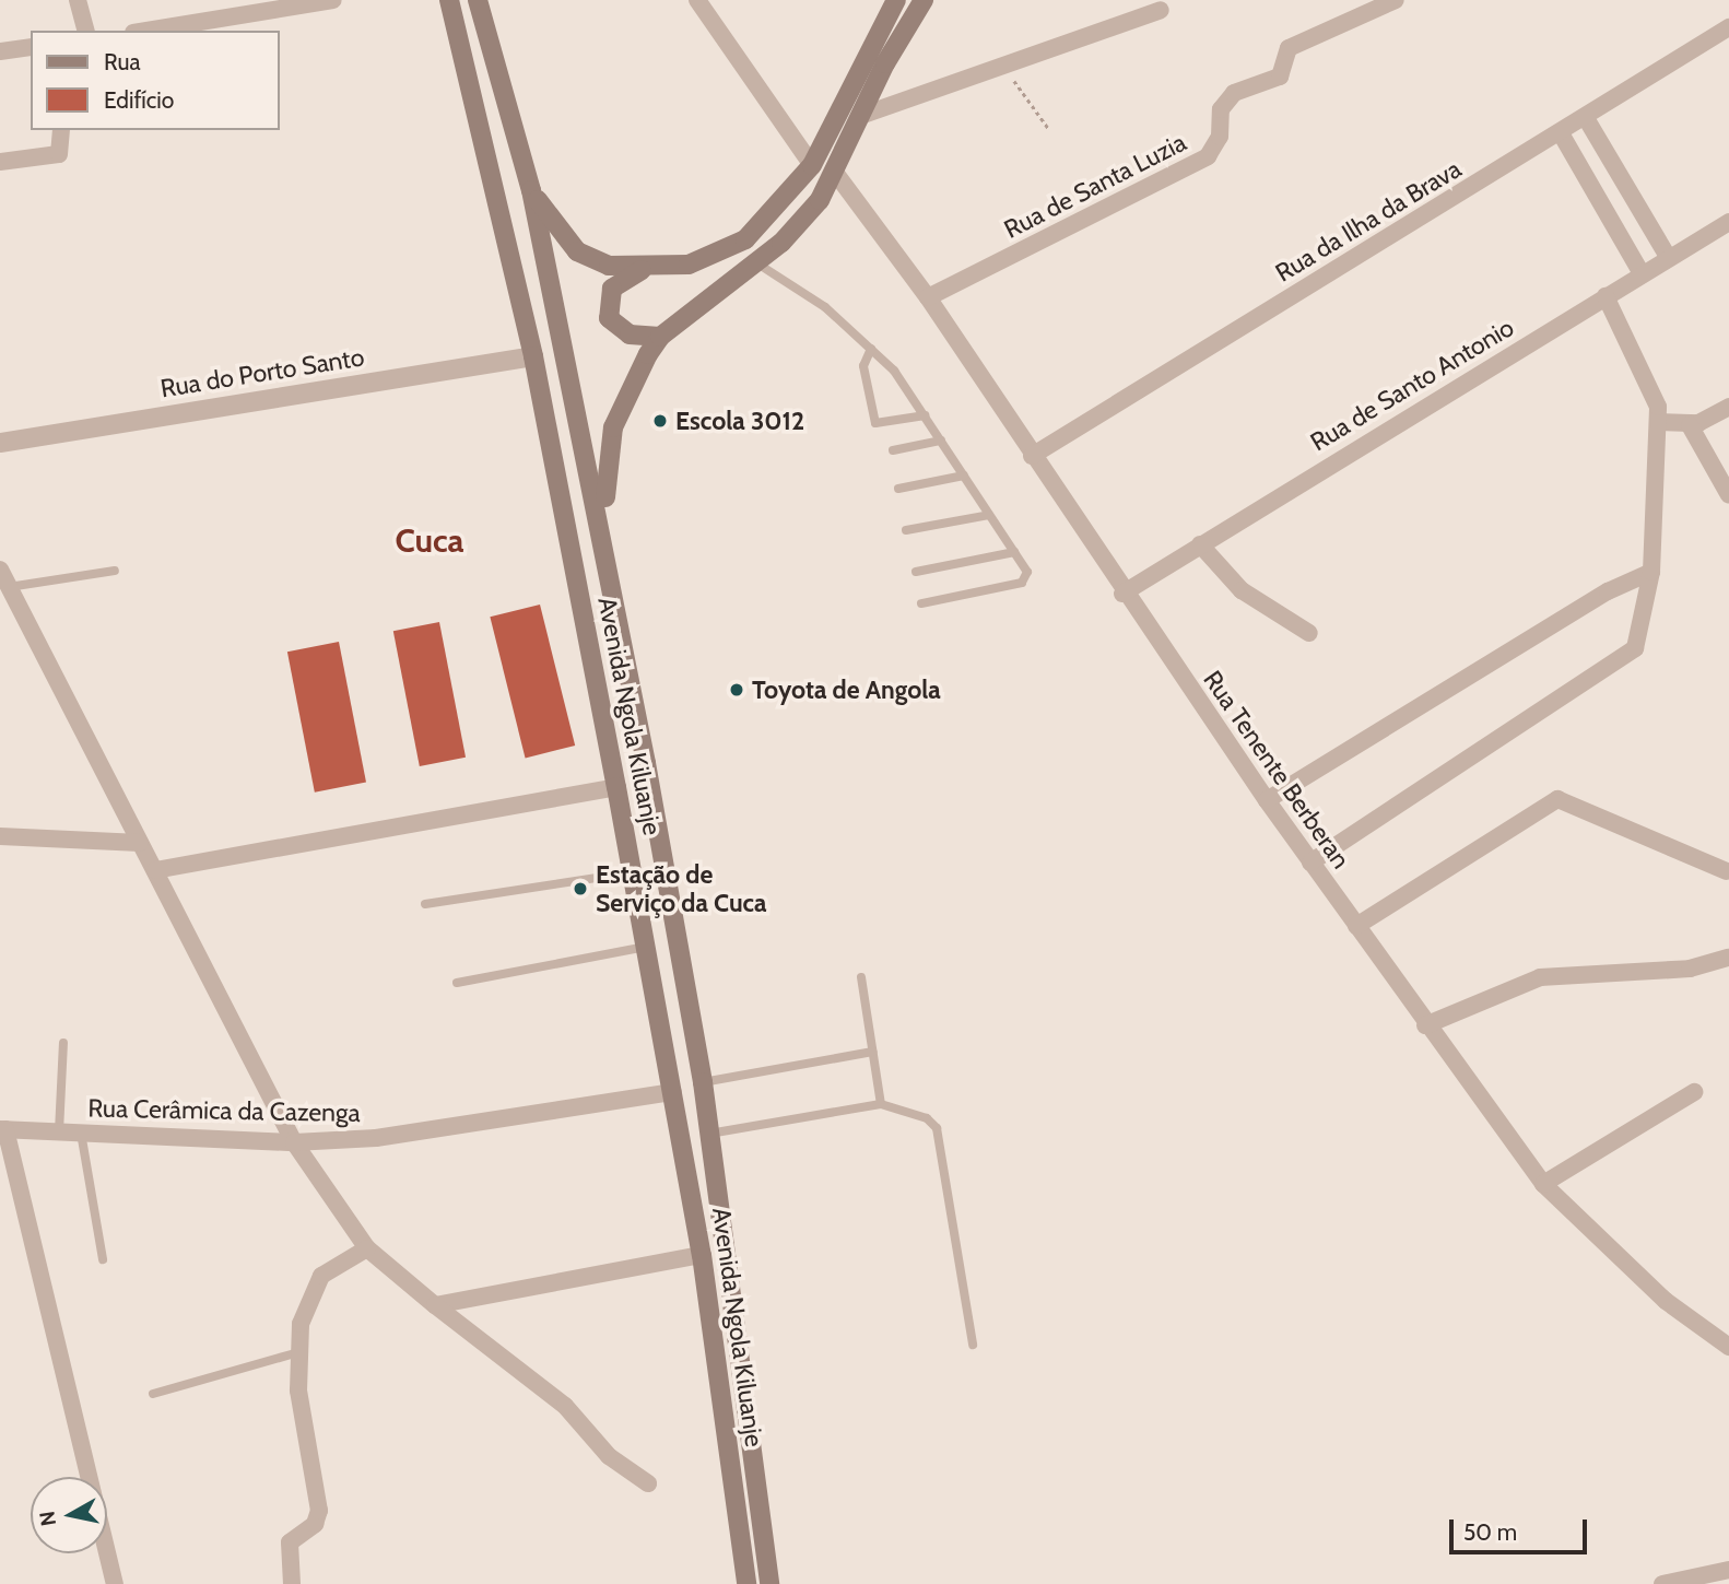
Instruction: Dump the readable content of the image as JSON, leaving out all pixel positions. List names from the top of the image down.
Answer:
{
  "streets": {
    "main road": ["Avenida Ngola Kiluanje"],
    "street": [
      "Rua de Santa Luzia",
      "Rua da Ilha da Brava",
      "Rua do Porto Santo",
      "Rua de Santo Antonio",
      "Rua Tenente Berberan",
      "Rua Cerâmica da Cazenga"
    ]
  },
  "crossings": [
    ["Rua de Santa Luzia", "Rua Tenente Berberan"],
    ["Rua da Ilha da Brava", "Rua Tenente Berberan"],
    ["Rua do Porto Santo", "Avenida Ngola Kiluanje"],
    ["Rua de Santo Antonio", "Rua Tenente Berberan"],
    ["Avenida Ngola Kiluanje", "Rua Cerâmica da Cazenga"]
  ],
  "districts": ["Cuca"],
  "places": ["Escola 3012", "Toyota de Angola", "Estação de Serviço da Cuca"],
  "legend": ["Rua", "Edifício"],
  "scale_bar": "50 m",
  "north": "left"
}
